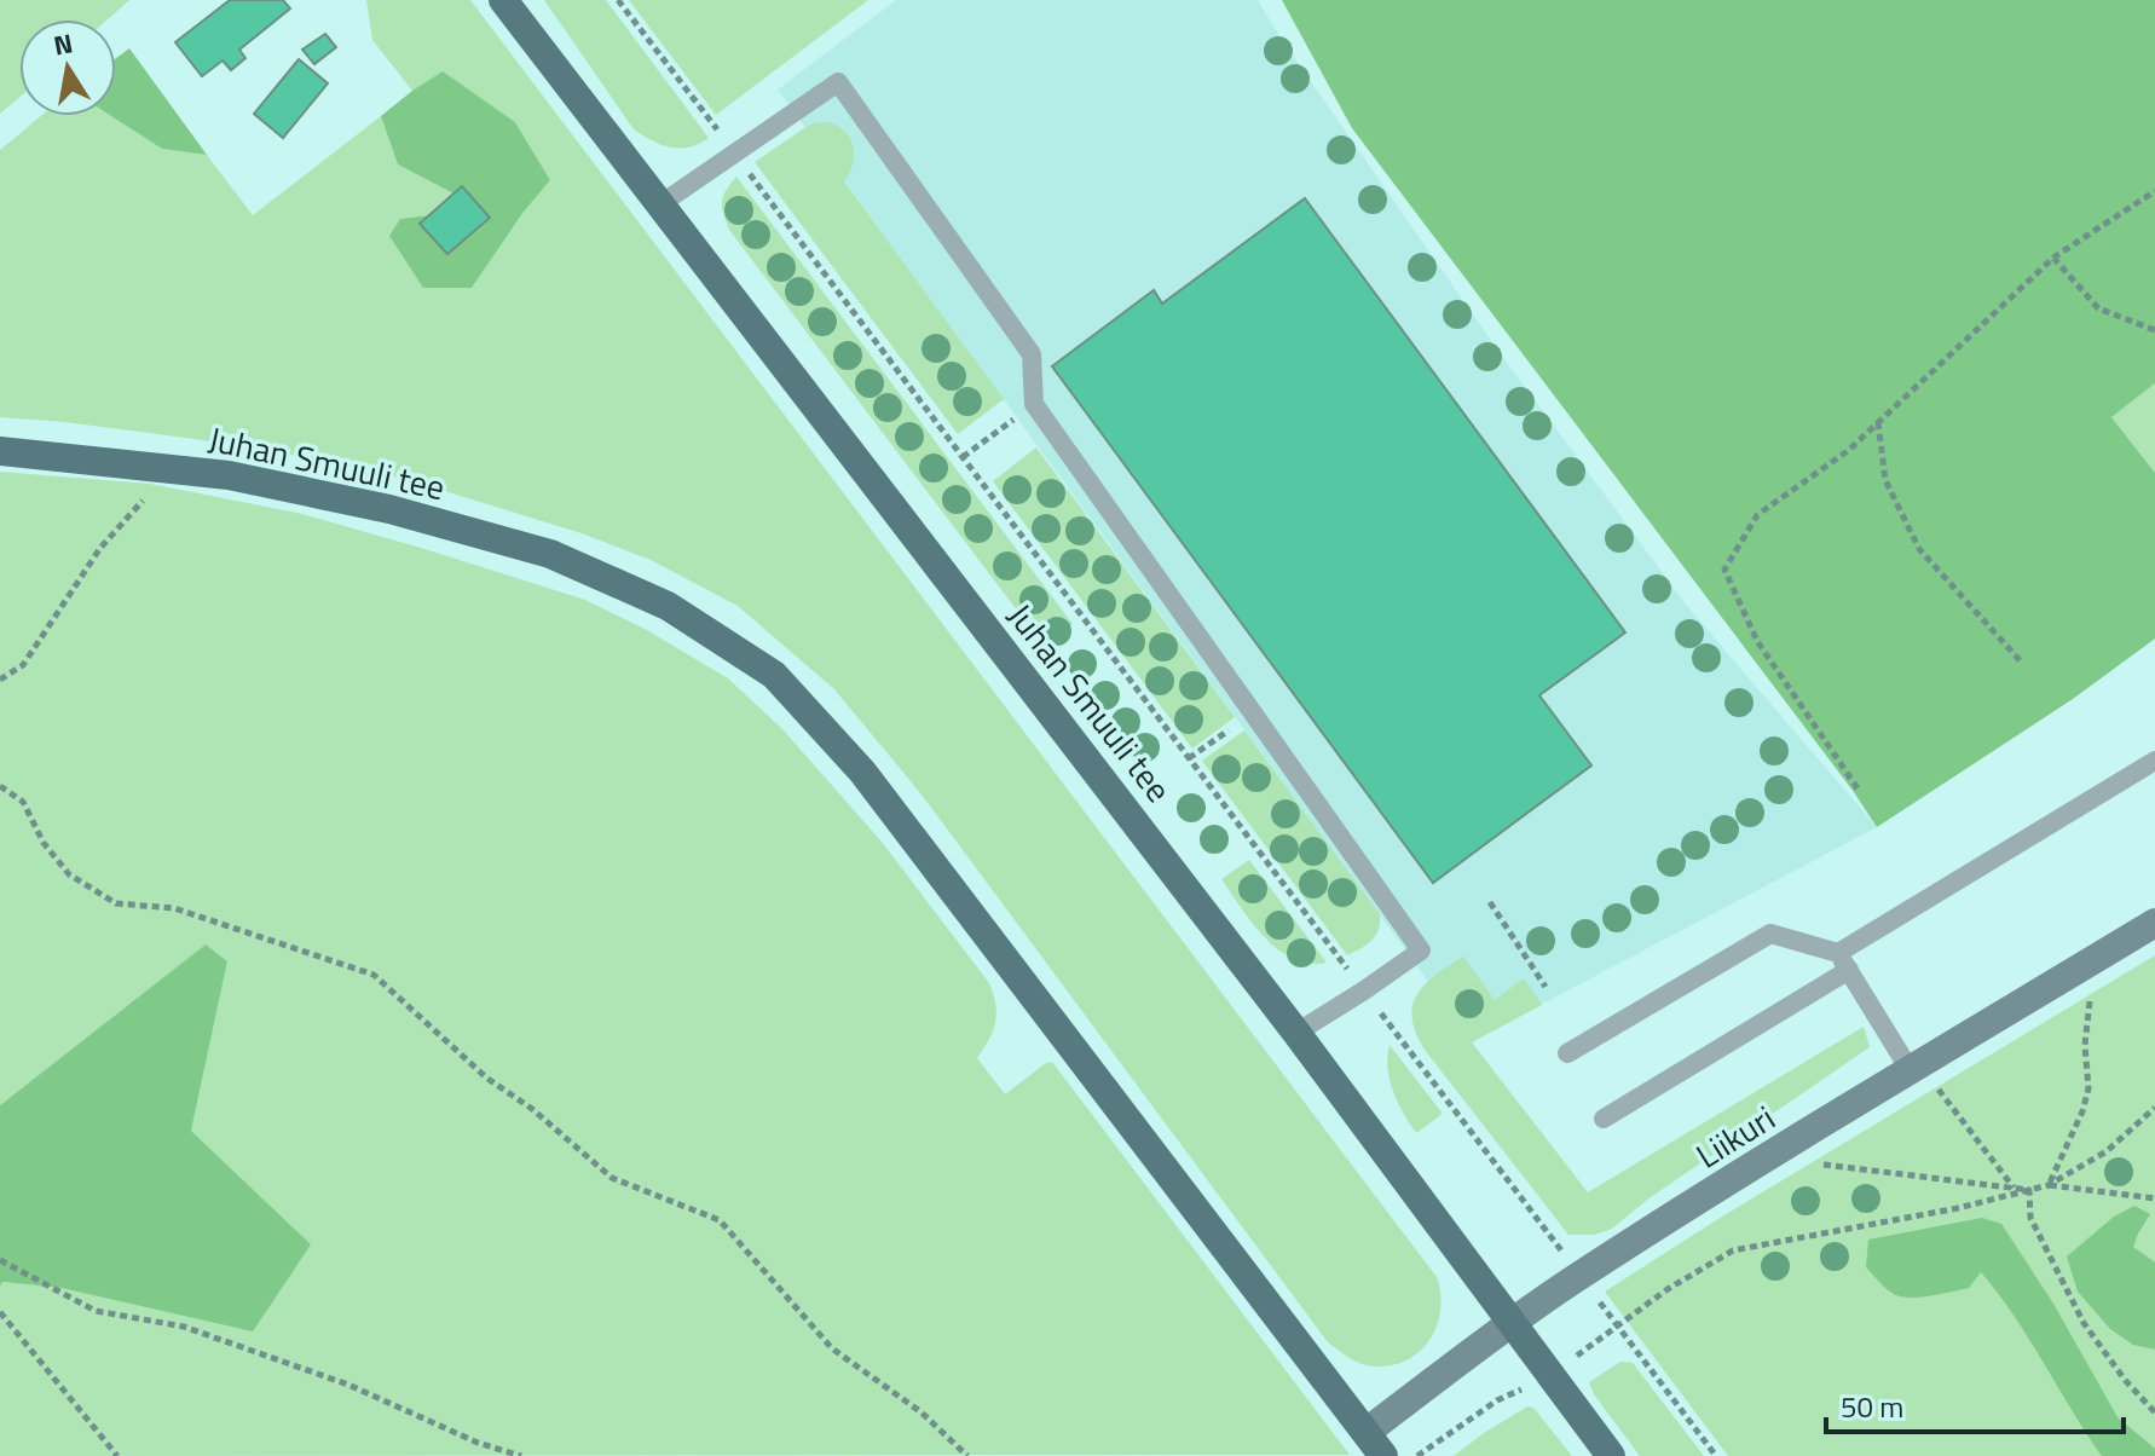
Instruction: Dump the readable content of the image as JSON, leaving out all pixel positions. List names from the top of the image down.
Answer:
{
  "streets": {
    "main road": ["Juhan Smuuli tee"],
    "street": ["Liikuri"]
  },
  "crossings": [
    ["Juhan Smuuli tee", "Liikuri"]
  ],
  "scale_bar": "50 m",
  "north": "top"
}
